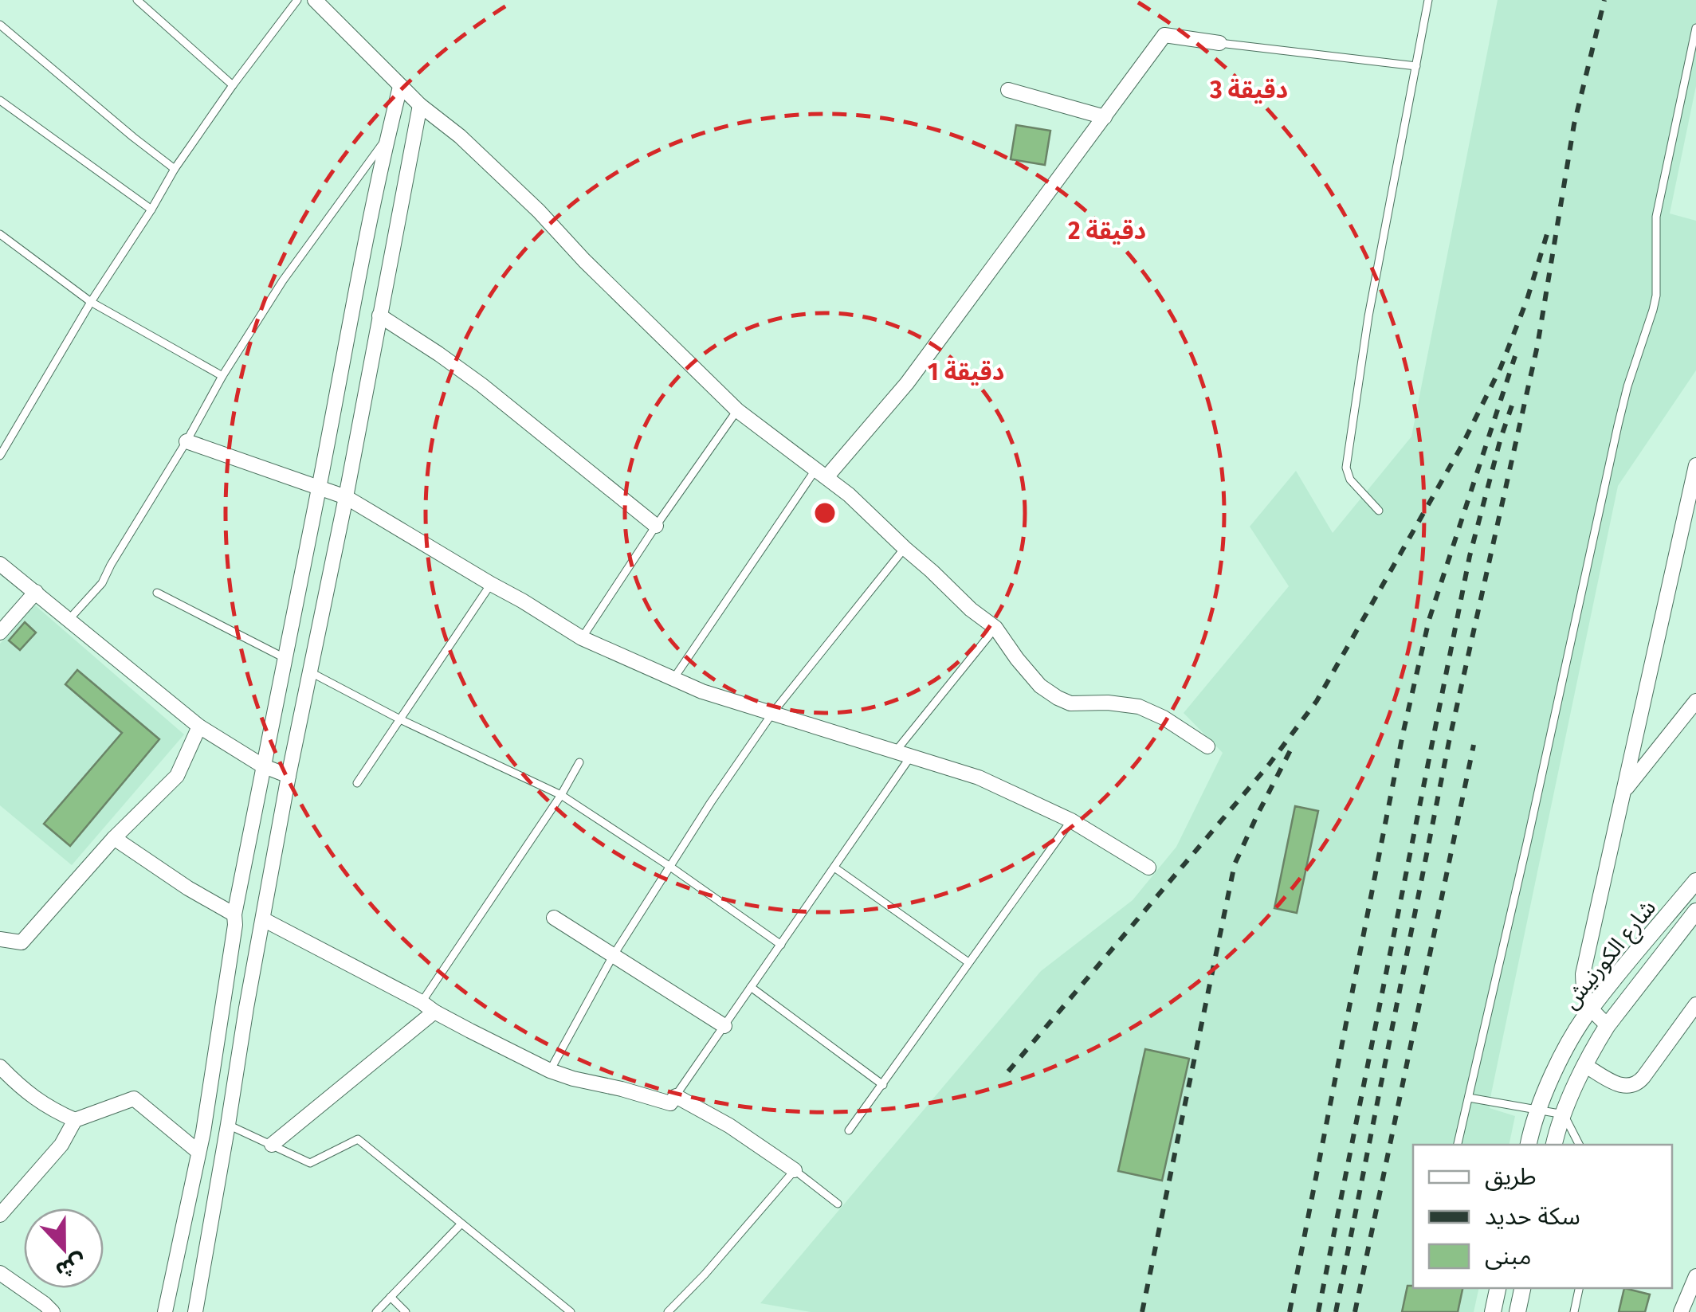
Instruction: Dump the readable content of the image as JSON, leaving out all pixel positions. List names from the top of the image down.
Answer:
{
  "streets": {
    "street": ["شارع الكورنيش"]
  },
  "legend": ["طريق", "سكة حديد", "مبنى"],
  "north": "bottom",
  "rings": ["3 دقيقة", "2 دقيقة", "1 دقيقة"]
}
